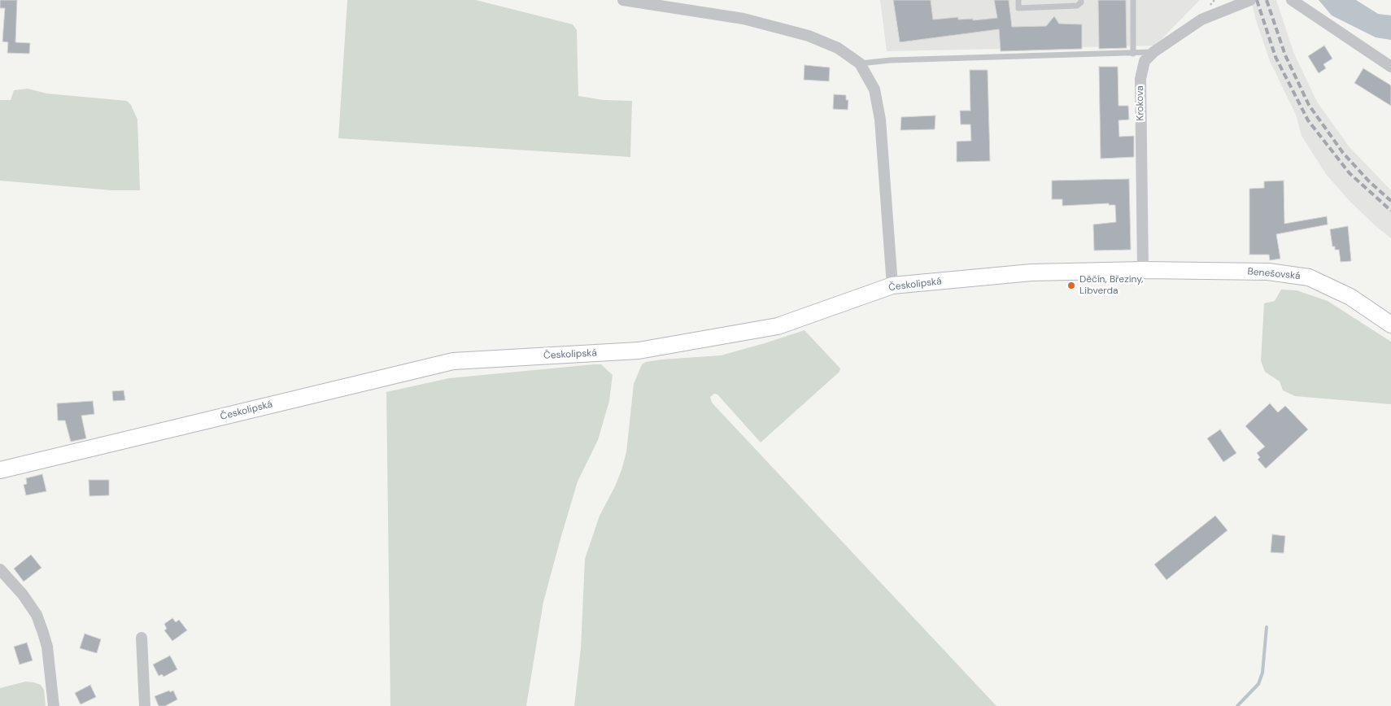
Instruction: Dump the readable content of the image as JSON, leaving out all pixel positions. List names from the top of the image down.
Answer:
{
  "streets": {
    "main road": ["Benešovská", "Českolipská"],
    "street": ["Krokova"]
  },
  "crossings": [
    ["Krokova", "Benešovská"],
    ["Krokova", "Českolipská"],
    ["Benešovská", "Českolipská"]
  ],
  "places": ["Děčín, Březiny, Libverda"]
}
